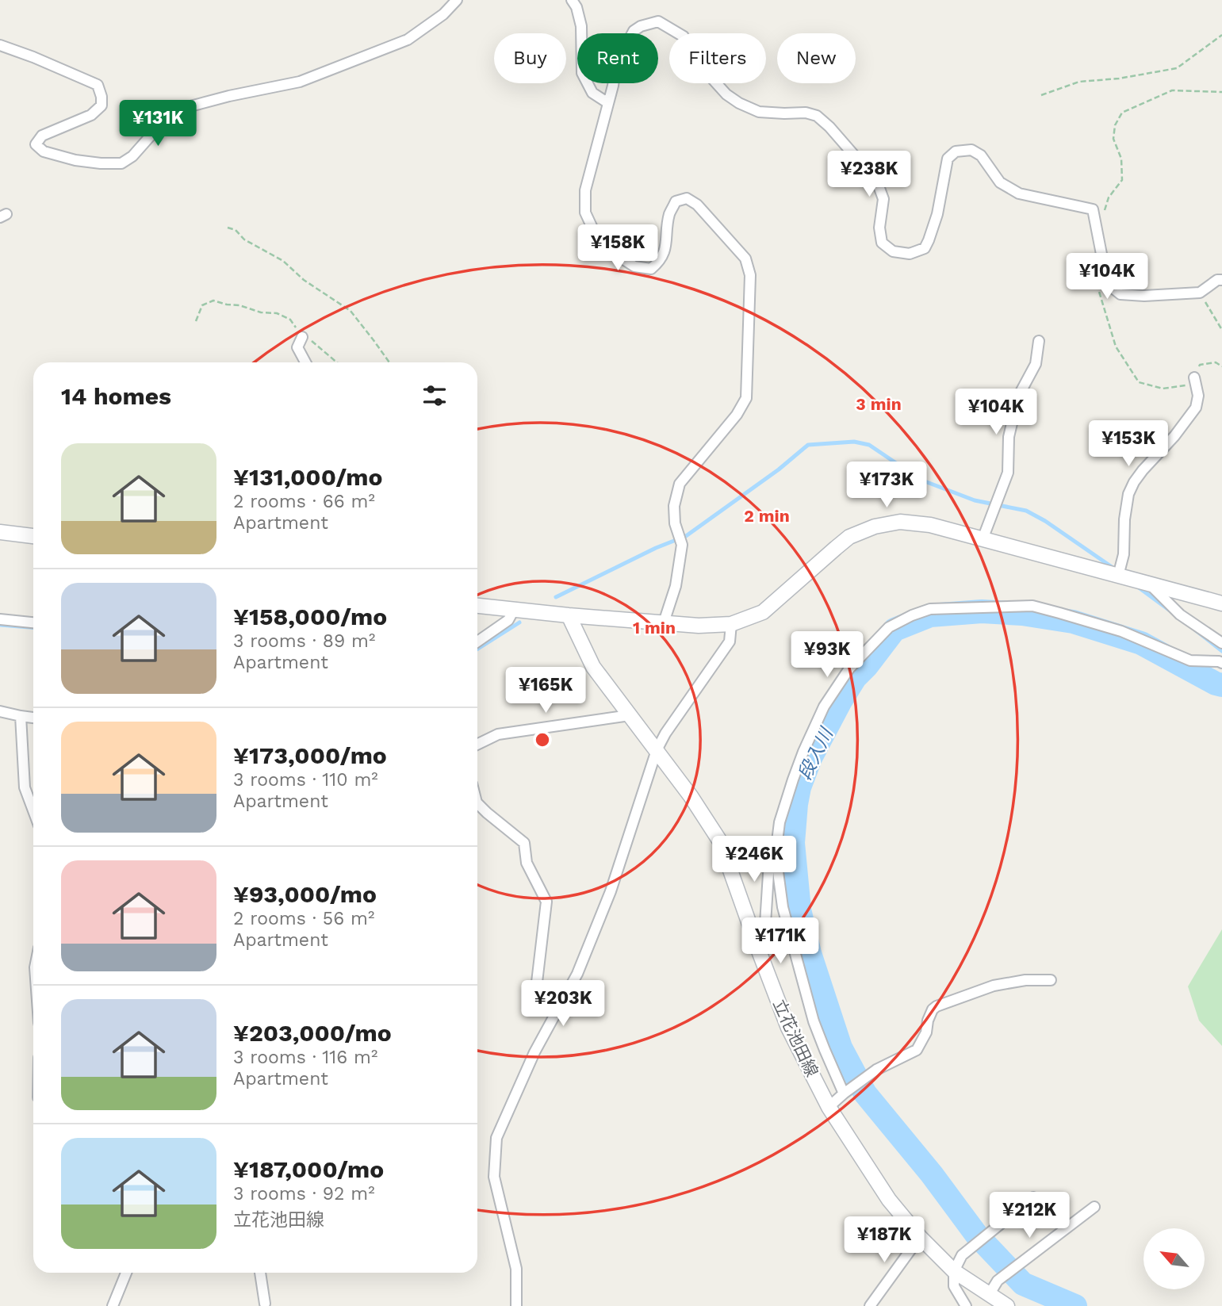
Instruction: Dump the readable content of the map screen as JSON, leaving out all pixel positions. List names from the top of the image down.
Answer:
{
  "streets": {
    "main road": ["立花池田線"]
  },
  "water": ["段入川"],
  "north": "top left",
  "page": {
    "chip": [
      "Buy",
      "Rent",
      "Filters",
      "New"
    ],
    "price": [
      "¥131K",
      "¥238K",
      "¥158K",
      "¥104K",
      "¥104K",
      "¥153K",
      "¥173K",
      "¥93K",
      "¥165K",
      "¥246K",
      "¥171K",
      "¥203K",
      "¥212K",
      "¥187K"
    ],
    "heading": "14 homes",
    "list": [
      {
        "name": "¥131,000/mo",
        "note": "2 rooms · 66 m² · Apartment"
      },
      {
        "name": "¥158,000/mo",
        "note": "3 rooms · 89 m² · Apartment"
      },
      {
        "name": "¥173,000/mo",
        "note": "3 rooms · 110 m² · Apartment"
      },
      {
        "name": "¥93,000/mo",
        "note": "2 rooms · 56 m² · Apartment"
      },
      {
        "name": "¥203,000/mo",
        "note": "3 rooms · 116 m² · Apartment"
      },
      {
        "name": "¥187,000/mo",
        "note": "3 rooms · 92 m² · 立花池田線"
      }
    ]
  },
  "rings": ["3 min", "2 min", "1 min"]
}
